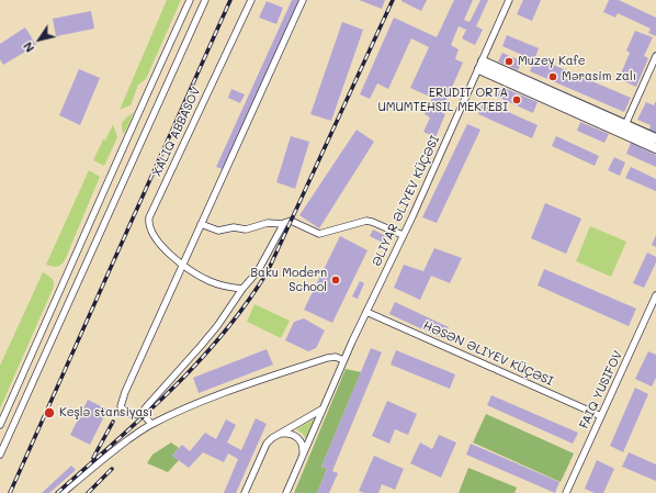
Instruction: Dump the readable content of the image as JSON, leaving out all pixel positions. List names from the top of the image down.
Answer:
{
  "streets": {
    "street": ["ƏLIYAR ƏLIYEV KÜÇƏSI", "HƏSƏN ƏLIYEV KÜÇƏSI", "FAIQ YUSIFOV"]
  },
  "crossings": [
    ["ƏLIYAR ƏLIYEV KÜÇƏSI", "HƏSƏN ƏLIYEV KÜÇƏSI"],
    ["HƏSƏN ƏLIYEV KÜÇƏSI", "FAIQ YUSIFOV"]
  ],
  "places": [
    "Muzey Kafe",
    "Mərasim zalı",
    "ERUDIT ORTA UMUMTEHSIL MEKTEBI",
    "Baku Modern School",
    "Keşlə stansiyası"
  ],
  "north": "bottom left"
}
